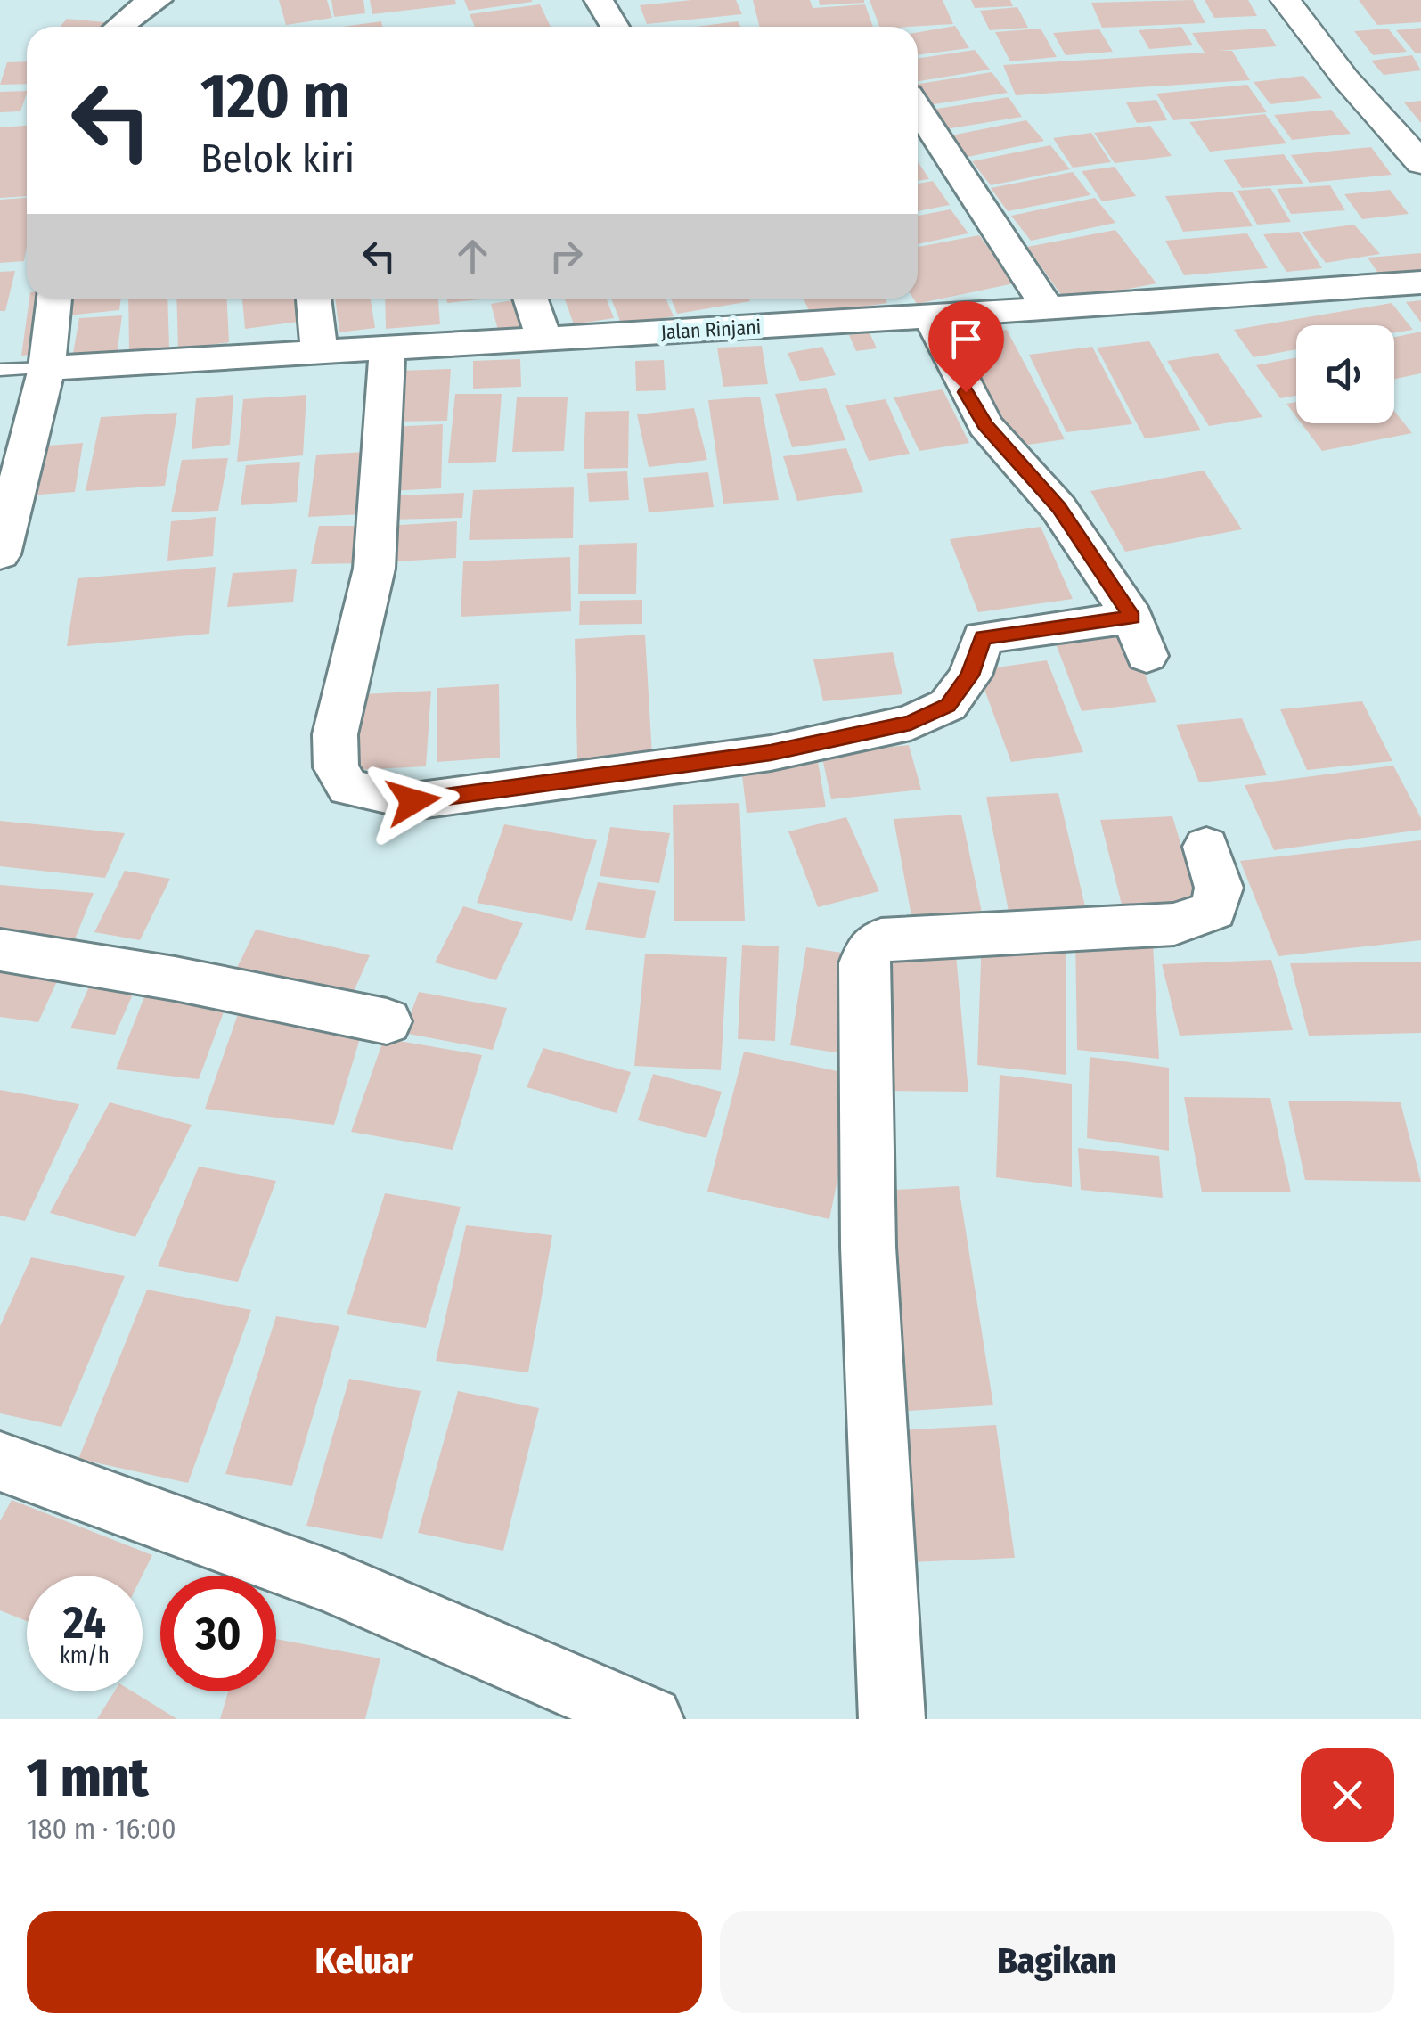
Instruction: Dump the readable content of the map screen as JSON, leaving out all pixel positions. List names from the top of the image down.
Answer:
{
  "streets": {
    "street": ["Jalan Rinjani"]
  },
  "page": {
    "turn": ["120 m", "Belok kiri"],
    "speed": "24 km/h",
    "limit": "30",
    "heading": ["1 mnt", "180 m · 16:00"],
    "buttons": ["Keluar", "Bagikan"]
  }
}
